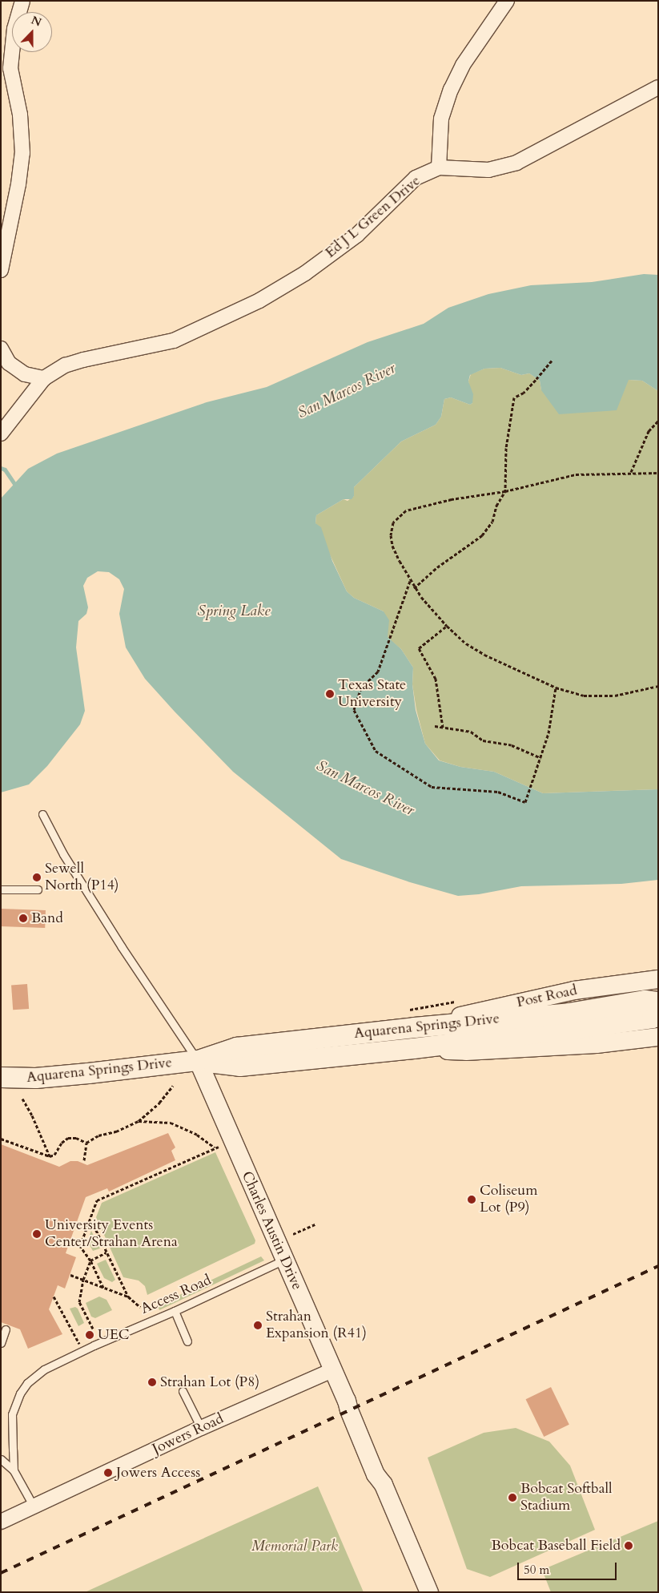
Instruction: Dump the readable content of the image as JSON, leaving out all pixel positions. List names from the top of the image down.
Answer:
{
  "streets": {
    "main road": ["Aquarena Springs Drive"],
    "street": [
      "Ed J L Green Drive",
      "Post Road",
      "Charles Austin Drive",
      "Jowers Road"
    ],
    "lane": ["Access Road"]
  },
  "crossings": [
    ["Post Road", "Aquarena Springs Drive"],
    ["Aquarena Springs Drive", "Charles Austin Drive"],
    ["Charles Austin Drive", "Access Road"],
    ["Charles Austin Drive", "Jowers Road"],
    ["Access Road", "Jowers Road"]
  ],
  "water": ["San Marcos River", "Spring Lake"],
  "parks": ["Memorial Park"],
  "places": [
    "Texas State University",
    "Sewell North (P14)",
    "Band",
    "Coliseum Lot (P9)",
    "University Events Center/Strahan Arena",
    "Strahan Expansion (R41)",
    "UEC",
    "Strahan Lot (P8)",
    "Jowers Access",
    "Bobcat Softball Stadium",
    "Bobcat Baseball Field"
  ],
  "scale_bar": "50 m",
  "north": "top"
}
